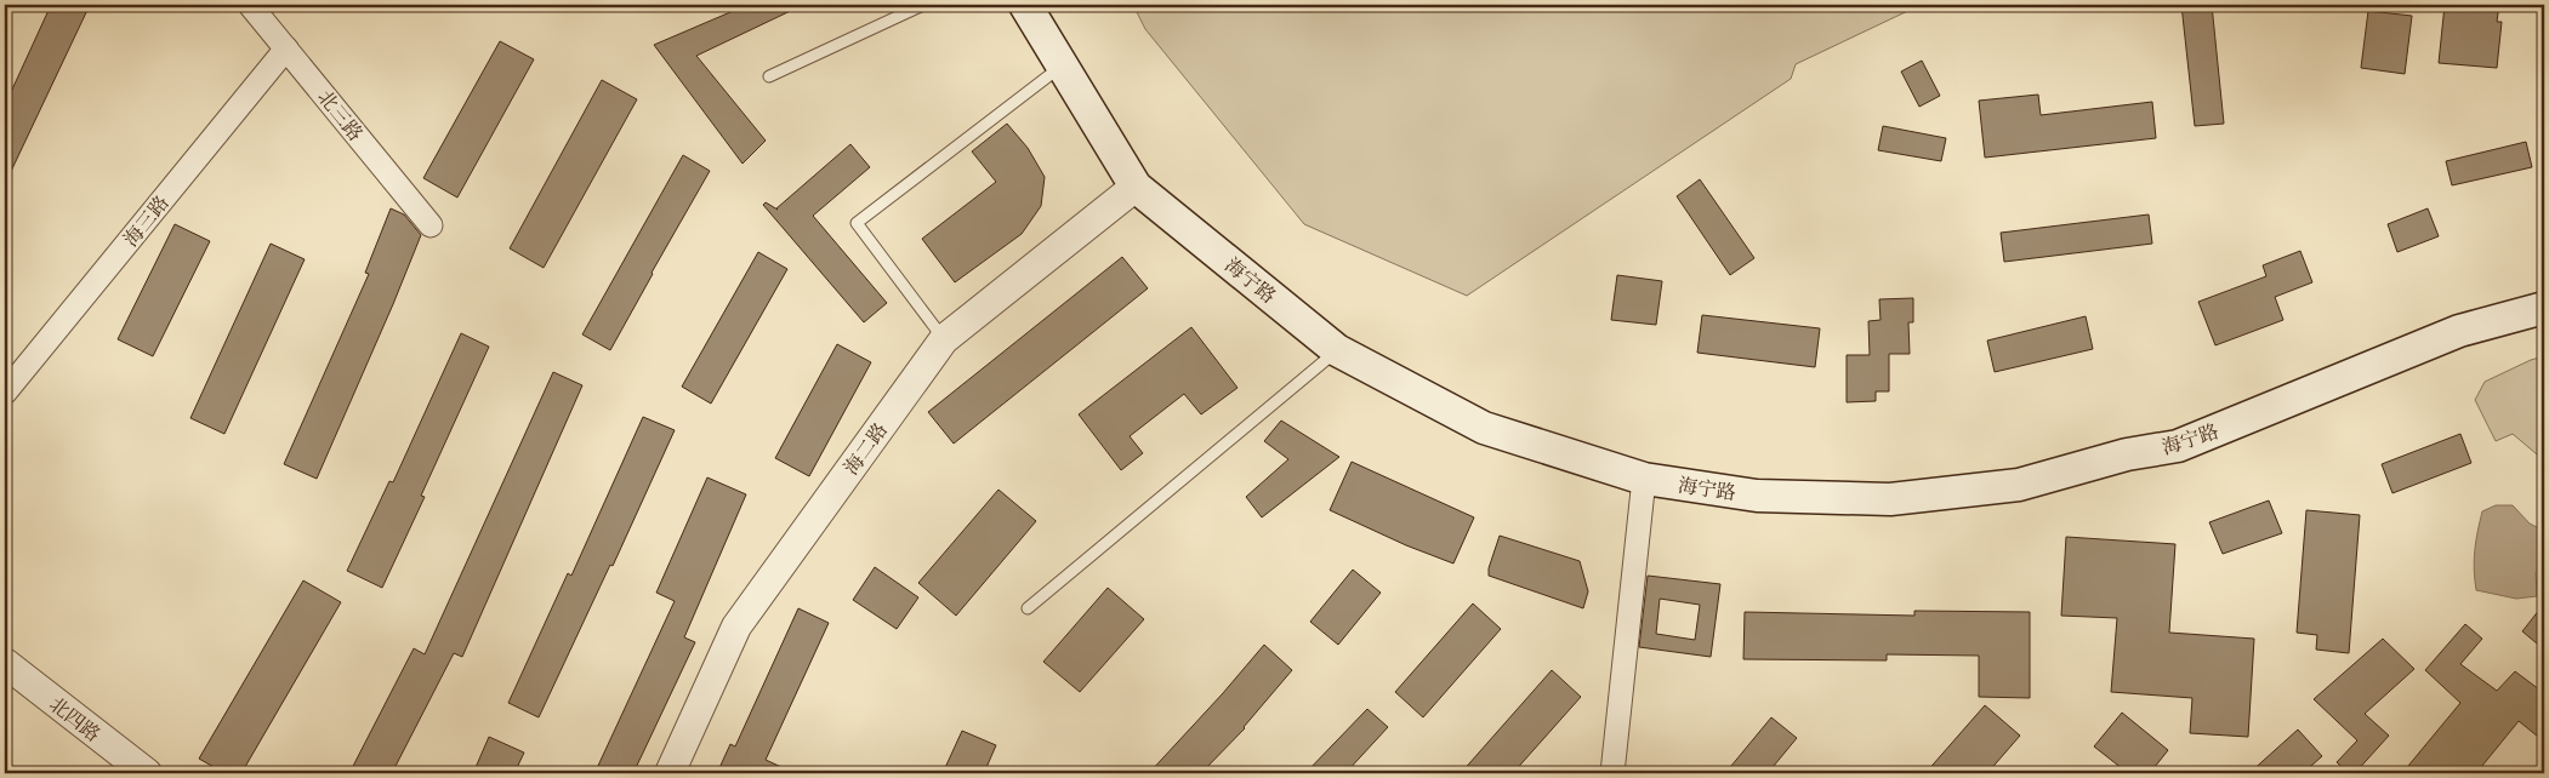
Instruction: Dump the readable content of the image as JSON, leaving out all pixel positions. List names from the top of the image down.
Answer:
{
  "streets": {
    "main road": ["海宁路"],
    "street": [
      "北三路",
      "海三路",
      "海二路",
      "北四路"
    ]
  },
  "crossings": [
    ["北三路", "海三路"],
    ["海宁路", "海二路"]
  ]
}
